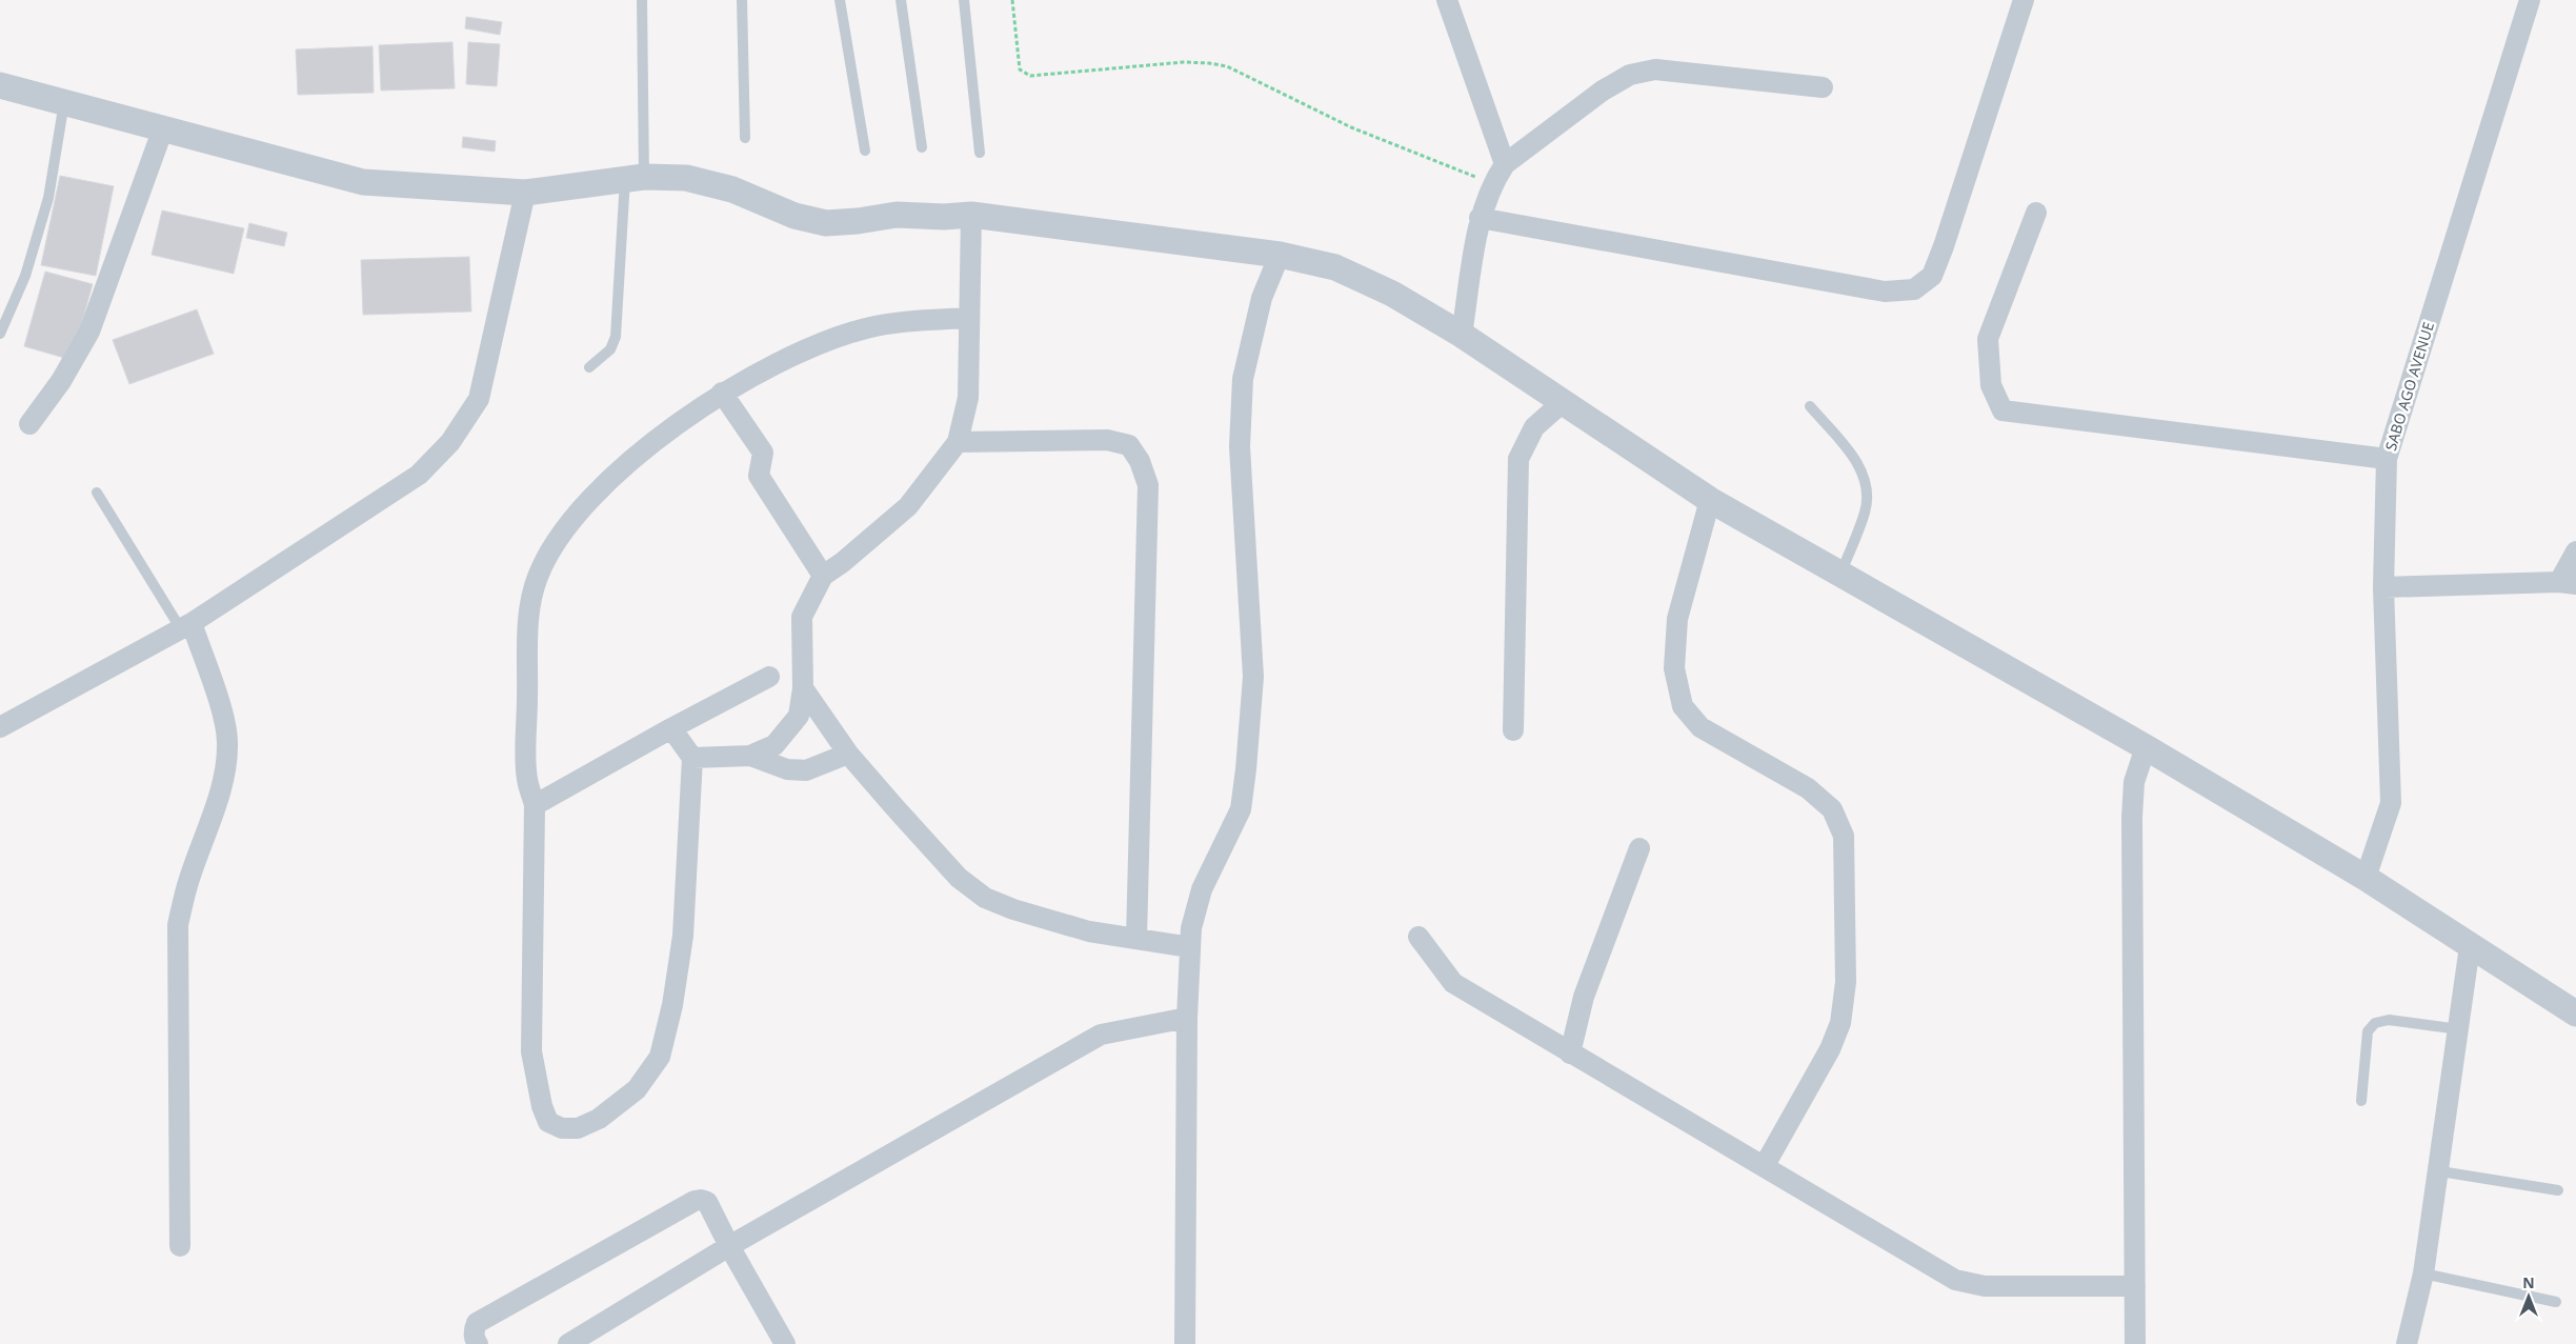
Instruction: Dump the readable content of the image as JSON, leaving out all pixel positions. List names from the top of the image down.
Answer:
{
  "streets": {
    "street": ["SABO AGO AVENUE"]
  },
  "north": "top"
}
